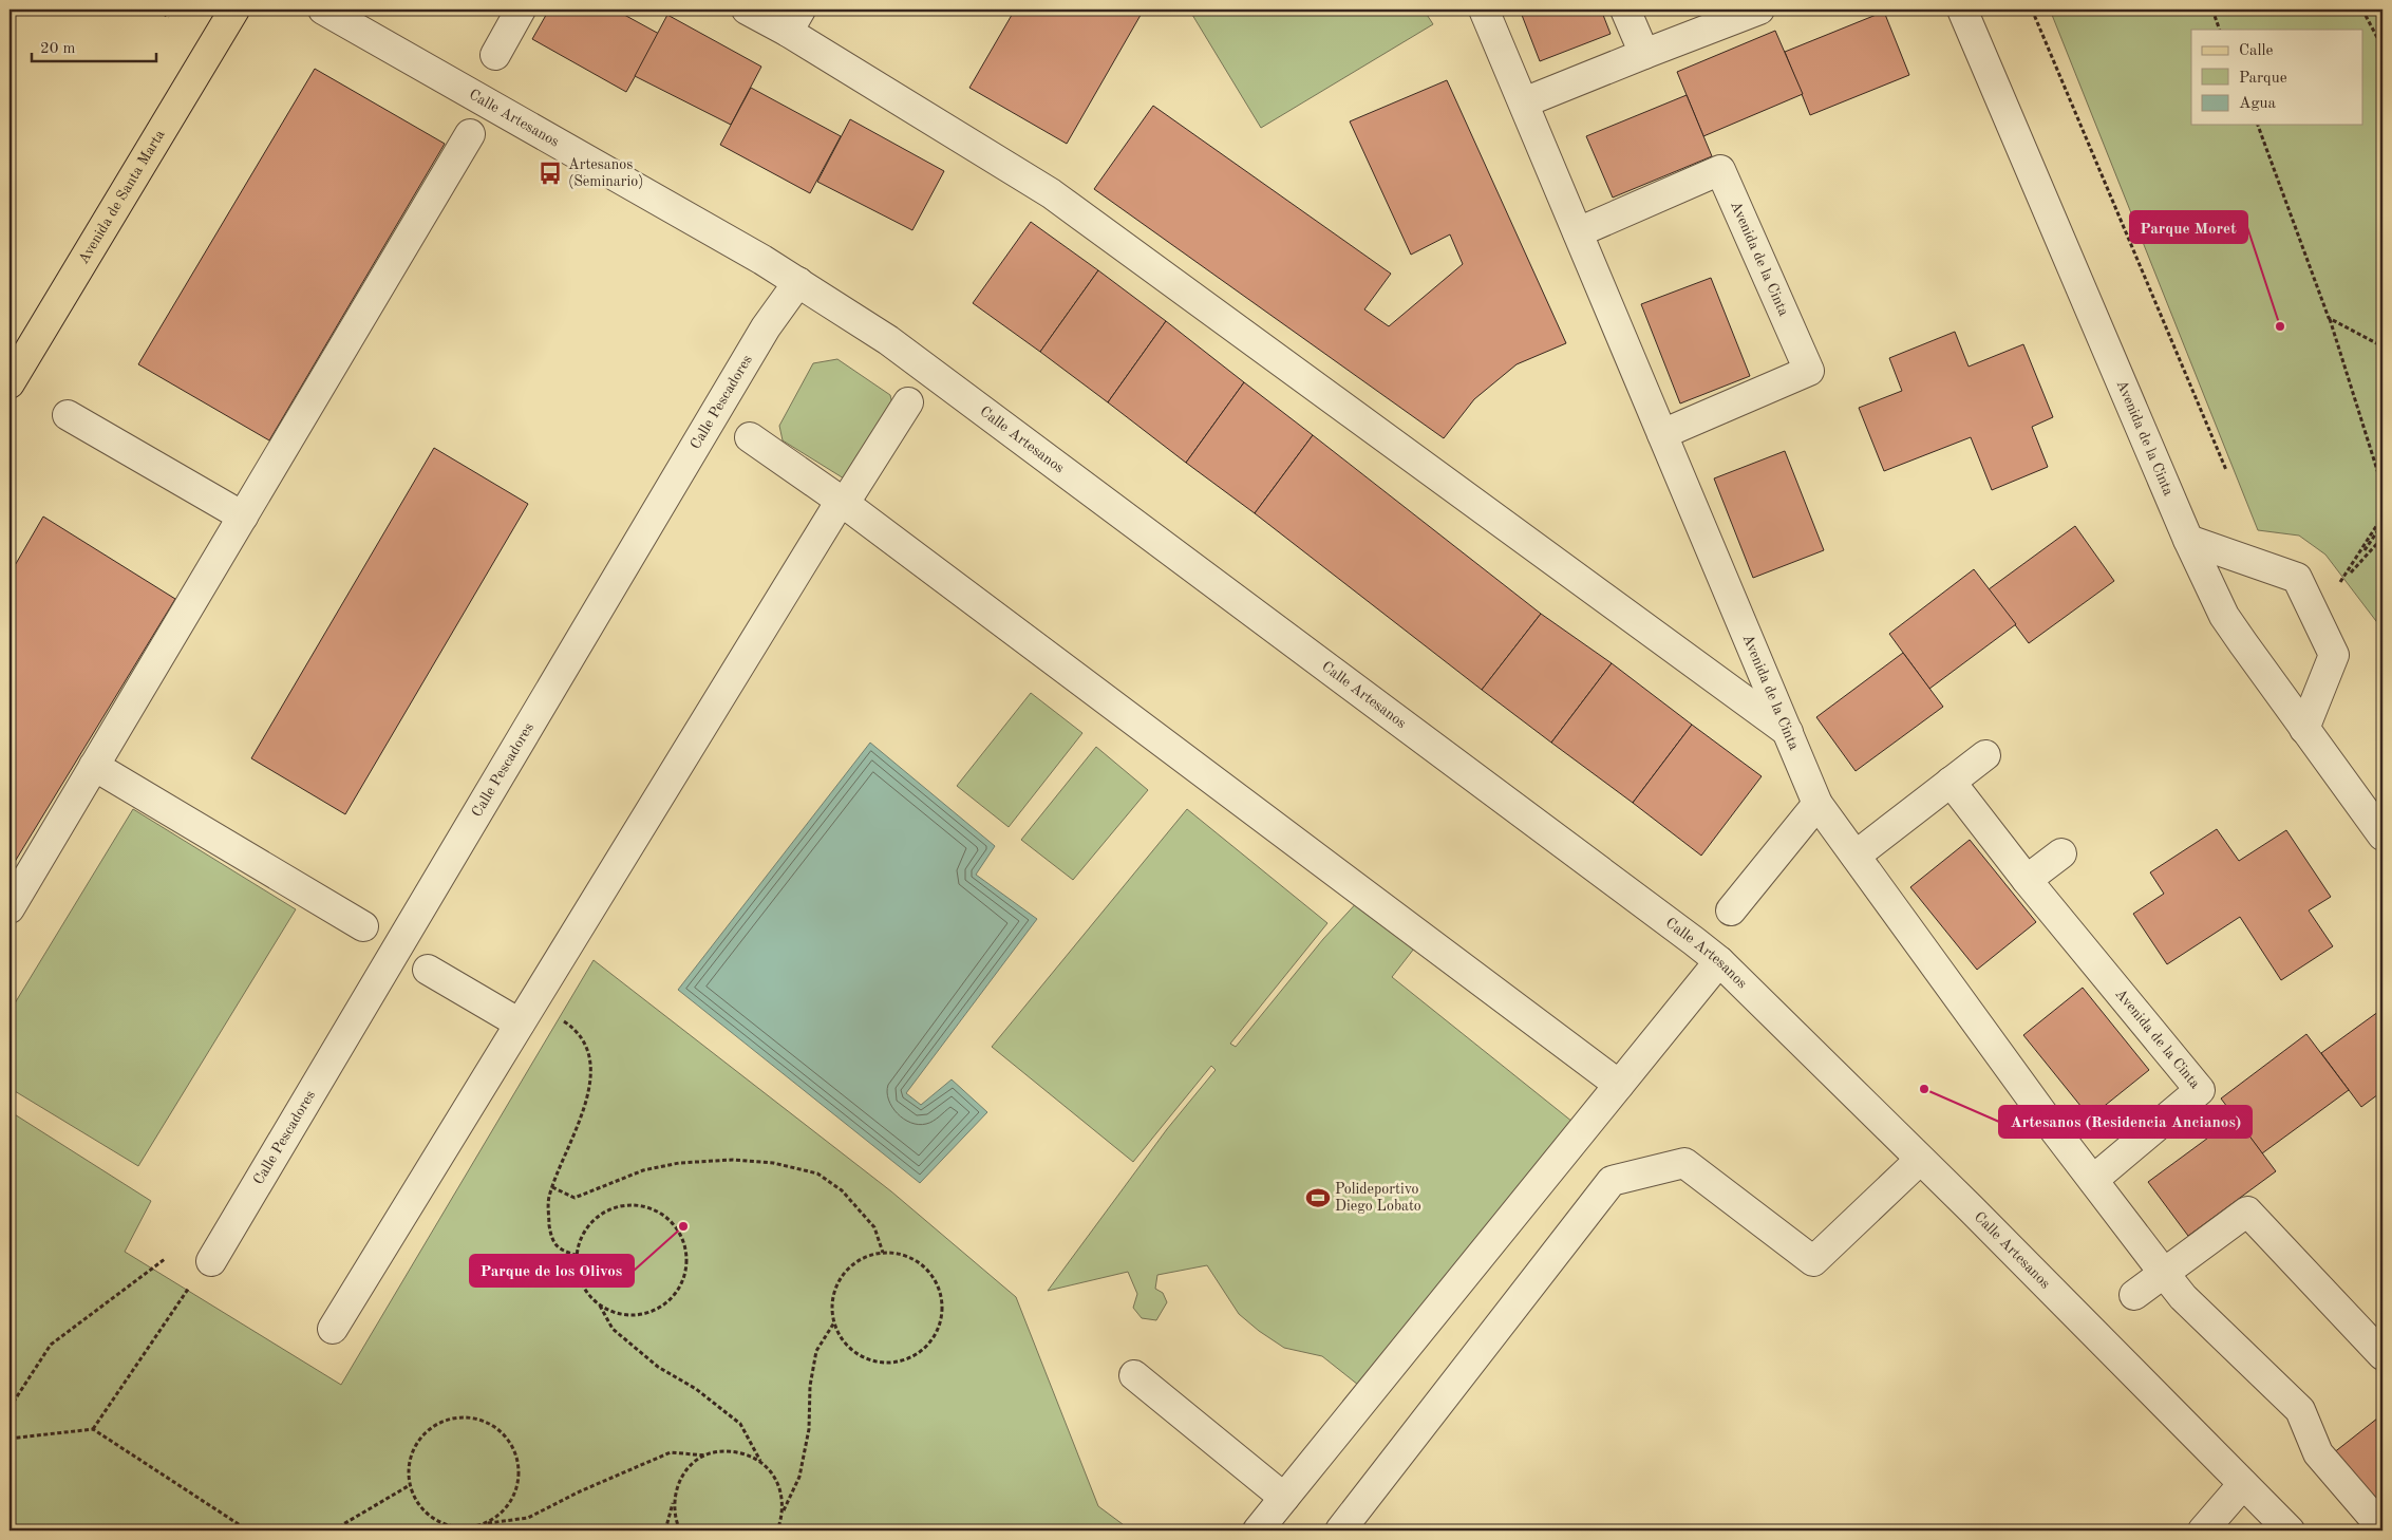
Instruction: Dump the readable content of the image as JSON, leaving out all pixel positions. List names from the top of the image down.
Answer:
{
  "streets": {
    "main road": ["Avenida de Santa Marta"],
    "street": ["Calle Artesanos", "Avenida de la Cinta", "Calle Pescadores"]
  },
  "crossings": [
    ["Calle Artesanos", "Calle Pescadores"]
  ],
  "places": {
    "bus stop": ["Artesanos (Seminario)"],
    "other": ["Parque Moret", "Artesanos (Residencia Ancianos)", "Parque de los Olivos"],
    "sports": ["Polideportivo Diego Lobato"]
  },
  "legend": ["Calle", "Parque", "Agua"],
  "scale_bar": "20 m"
}
